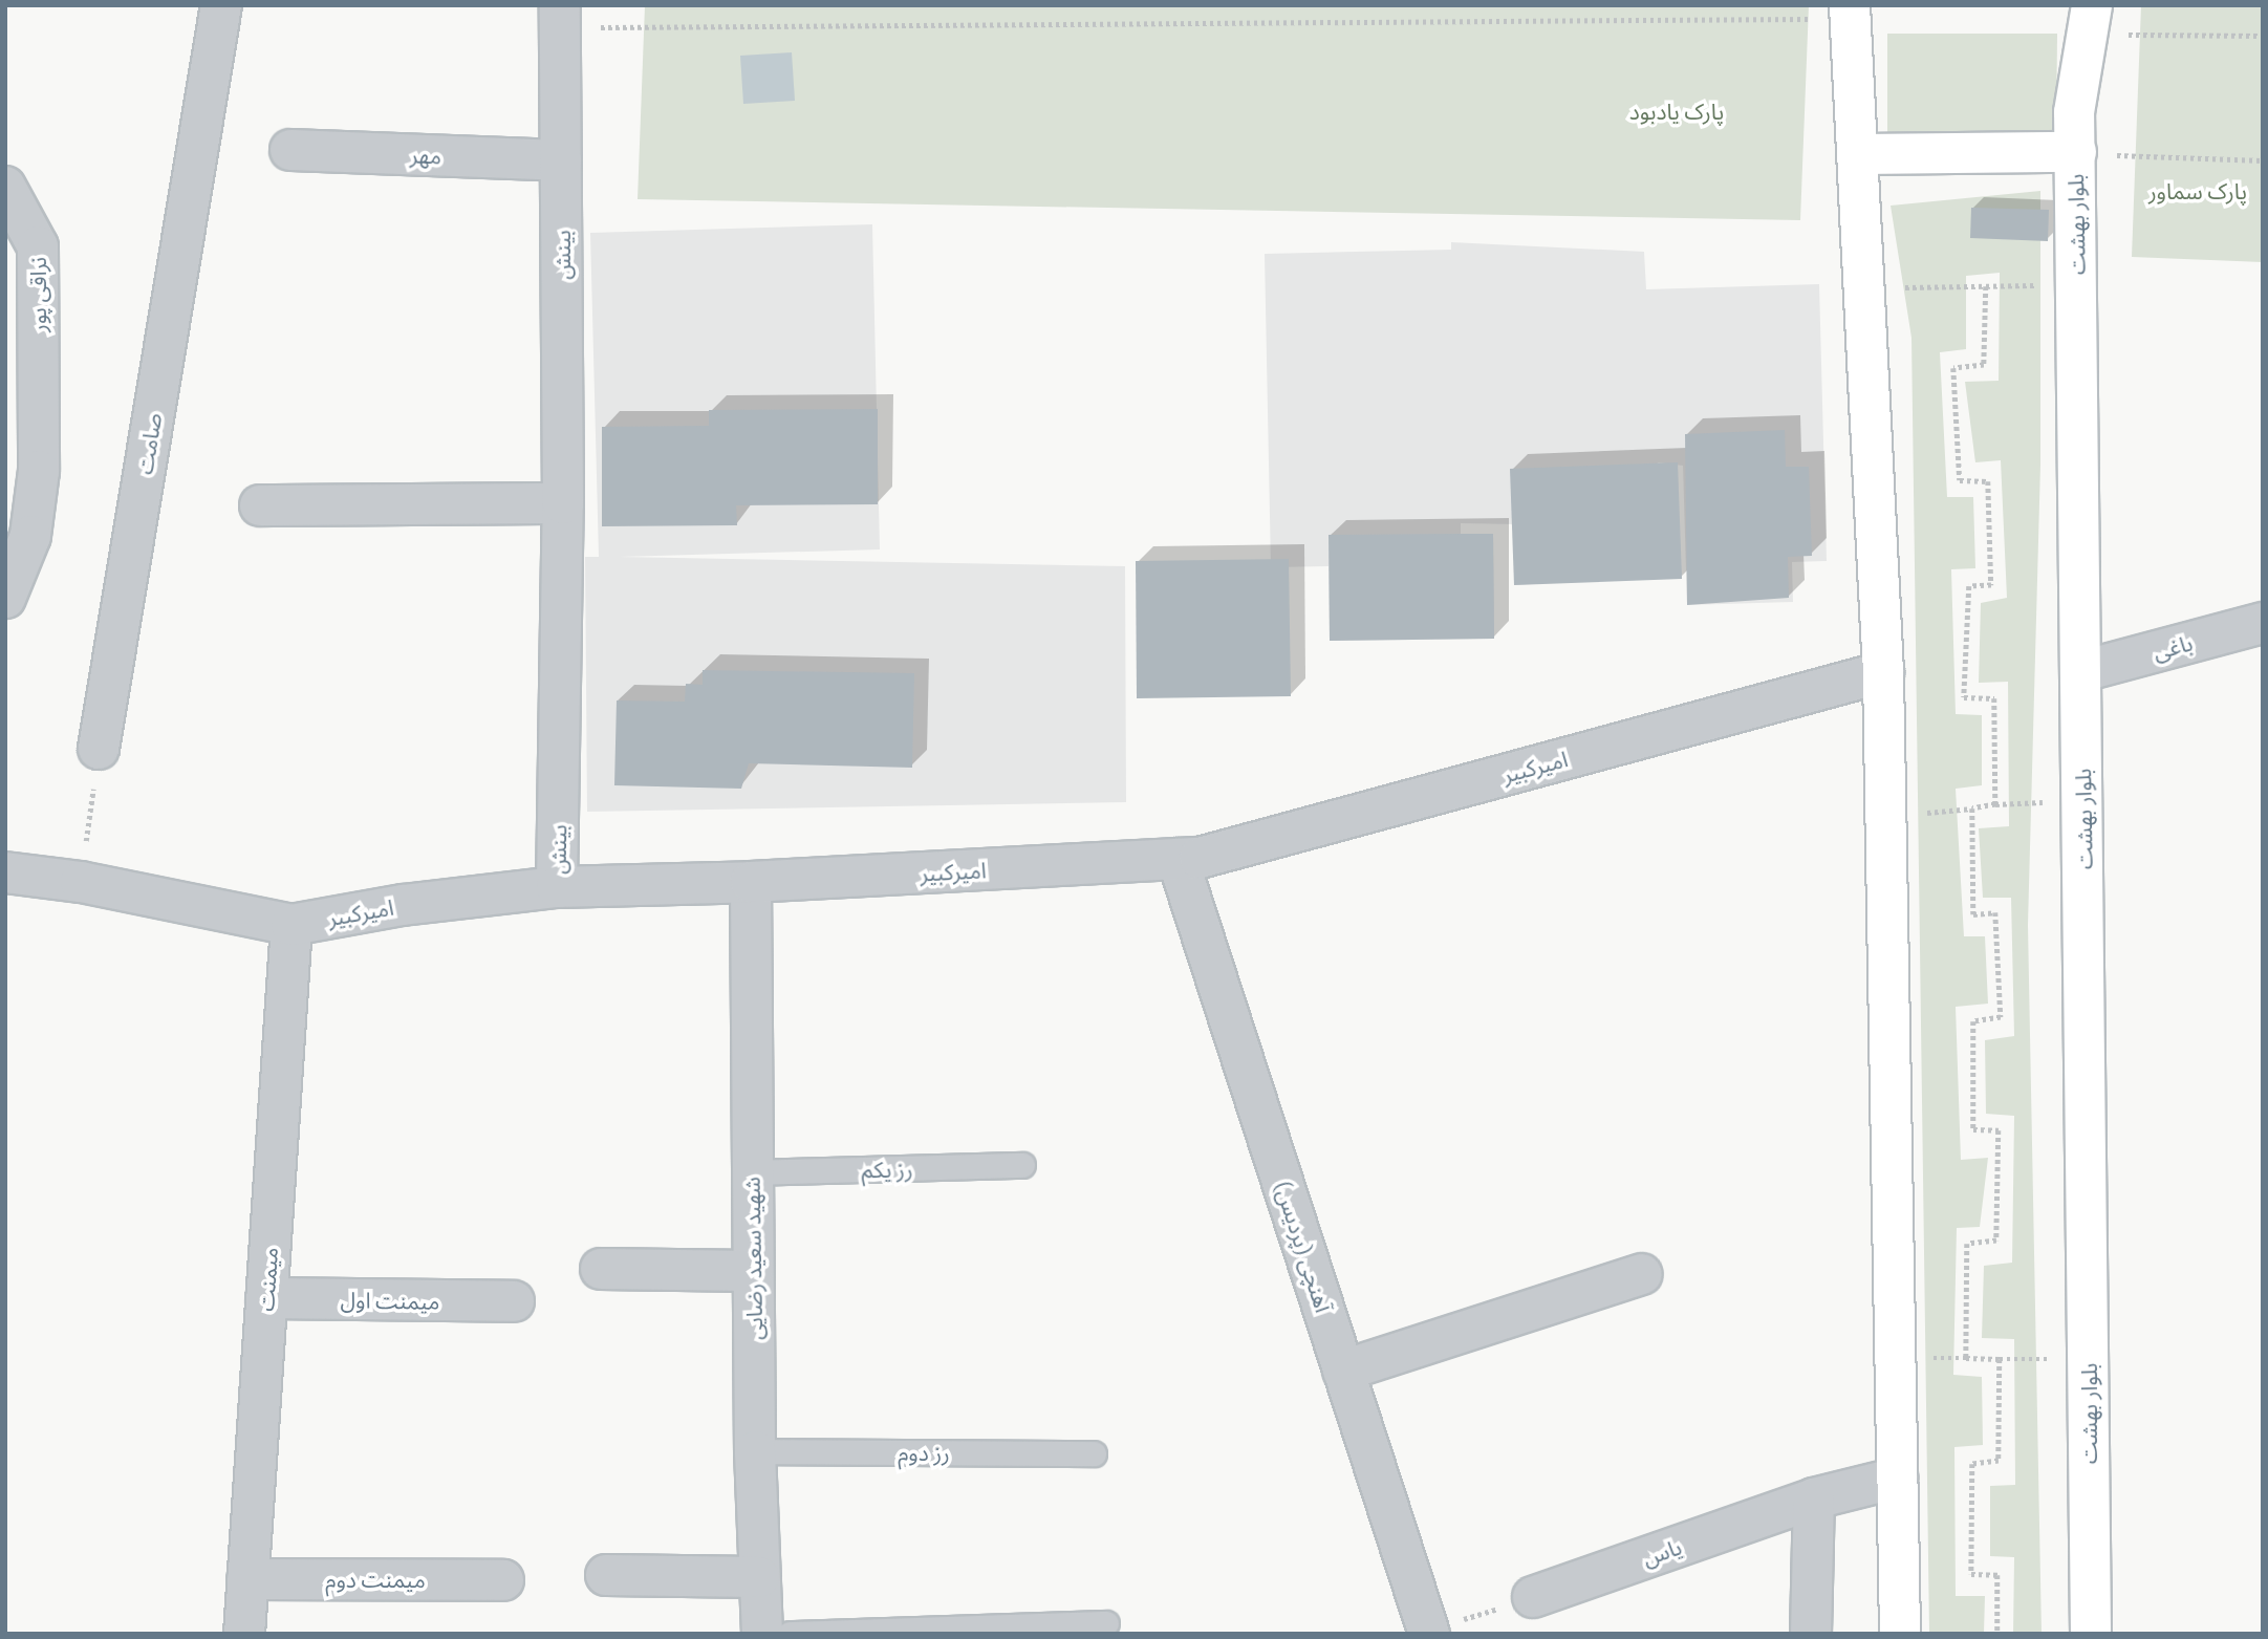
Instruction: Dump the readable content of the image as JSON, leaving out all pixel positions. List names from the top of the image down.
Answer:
{
  "streets": {
    "main road": ["بلوار بهشت"],
    "street": [
      "مهر",
      "بینش",
      "نراقی پور",
      "صامت",
      "باغی",
      "امیرکبیر",
      "آهنچی (پردیس)",
      "شهید سعید رضایی",
      "میمنت",
      "میمنت اول",
      "یاس",
      "میمنت دوم"
    ],
    "lane": ["رز یکم", "رز دوم"]
  },
  "crossings": [
    ["مهر", "بینش"],
    ["بلوار بهشت", "باغی"],
    ["بینش", "امیرکبیر"],
    ["امیرکبیر", "آهنچی (پردیس)"],
    ["امیرکبیر", "شهید سعید رضایی"],
    ["امیرکبیر", "میمنت"],
    ["رز یکم", "شهید سعید رضایی"],
    ["شهید سعید رضایی", "رز دوم"],
    ["میمنت", "میمنت اول"],
    ["میمنت", "میمنت دوم"]
  ],
  "parks": ["پارک یادبود", "پارک سماور"]
}
